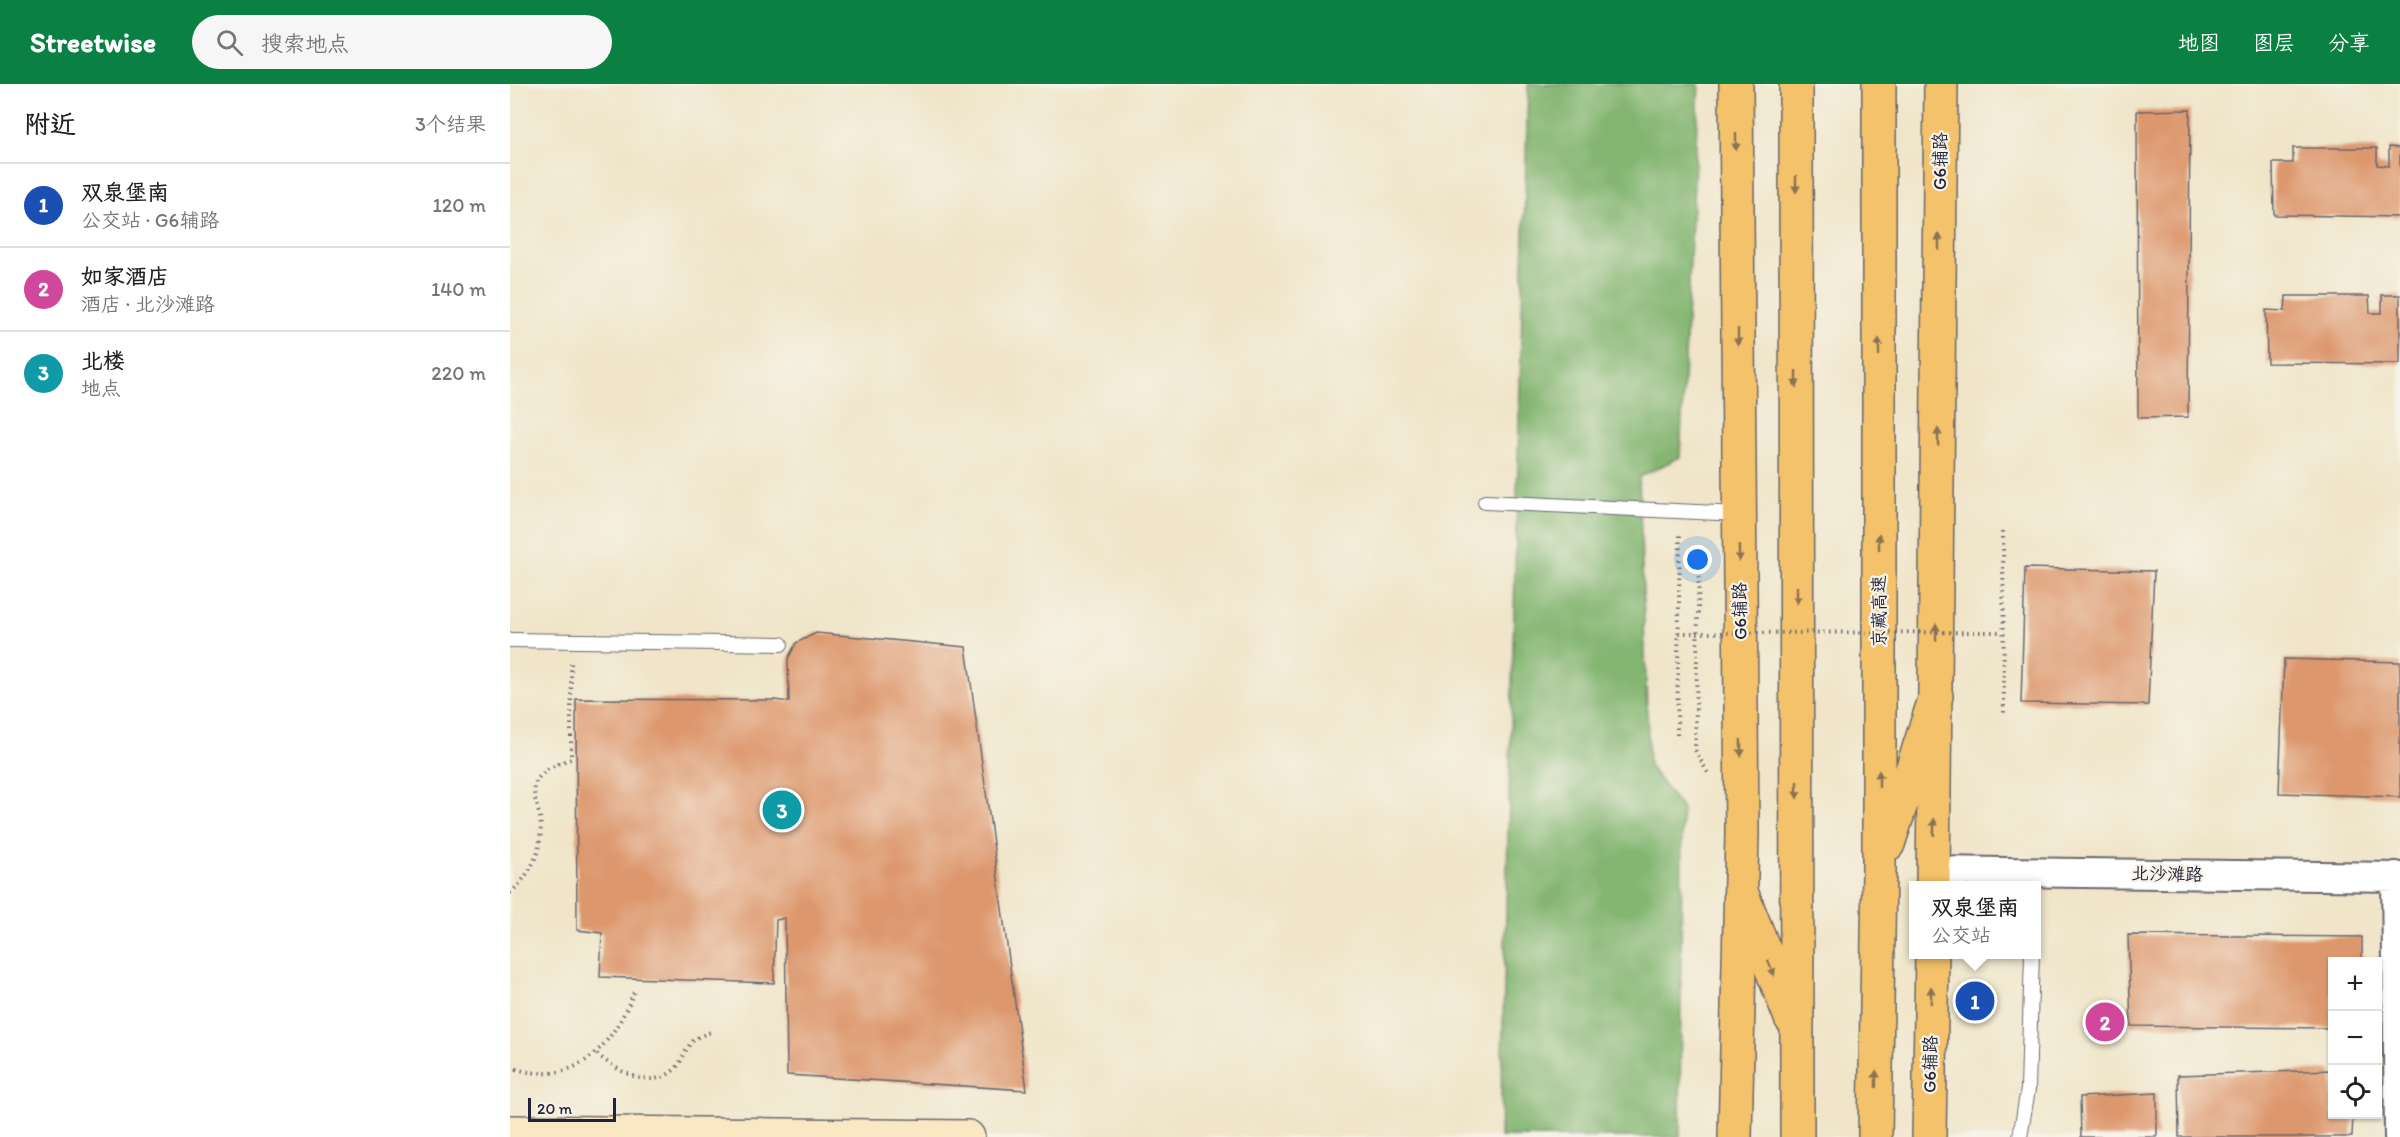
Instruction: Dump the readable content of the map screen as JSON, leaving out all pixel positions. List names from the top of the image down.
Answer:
{
  "streets": {
    "main road": ["G6辅路", "京藏高速"],
    "street": ["北沙滩路"]
  },
  "crossings": [
    ["G6辅路", "北沙滩路"]
  ],
  "scale_bar": "20 m",
  "page": {
    "header": "Streetwise",
    "search": "搜索地点",
    "nav": ["地图", "图层", "分享"],
    "heading": ["附近", "3个结果"],
    "list": [
      {
        "mark": "1",
        "name": "双泉堡南",
        "note": "公交站 · G6辅路",
        "value": "120 m"
      },
      {
        "mark": "2",
        "name": "如家酒店",
        "note": "酒店 · 北沙滩路",
        "value": "140 m"
      },
      {
        "mark": "3",
        "name": "北楼",
        "note": "地点",
        "value": "220 m"
      }
    ],
    "pins": ["3", "1", "2"],
    "popup": ["双泉堡南", "公交站"],
    "map_buttons": ["+", "−"],
    "scale": "20 m"
  }
}
